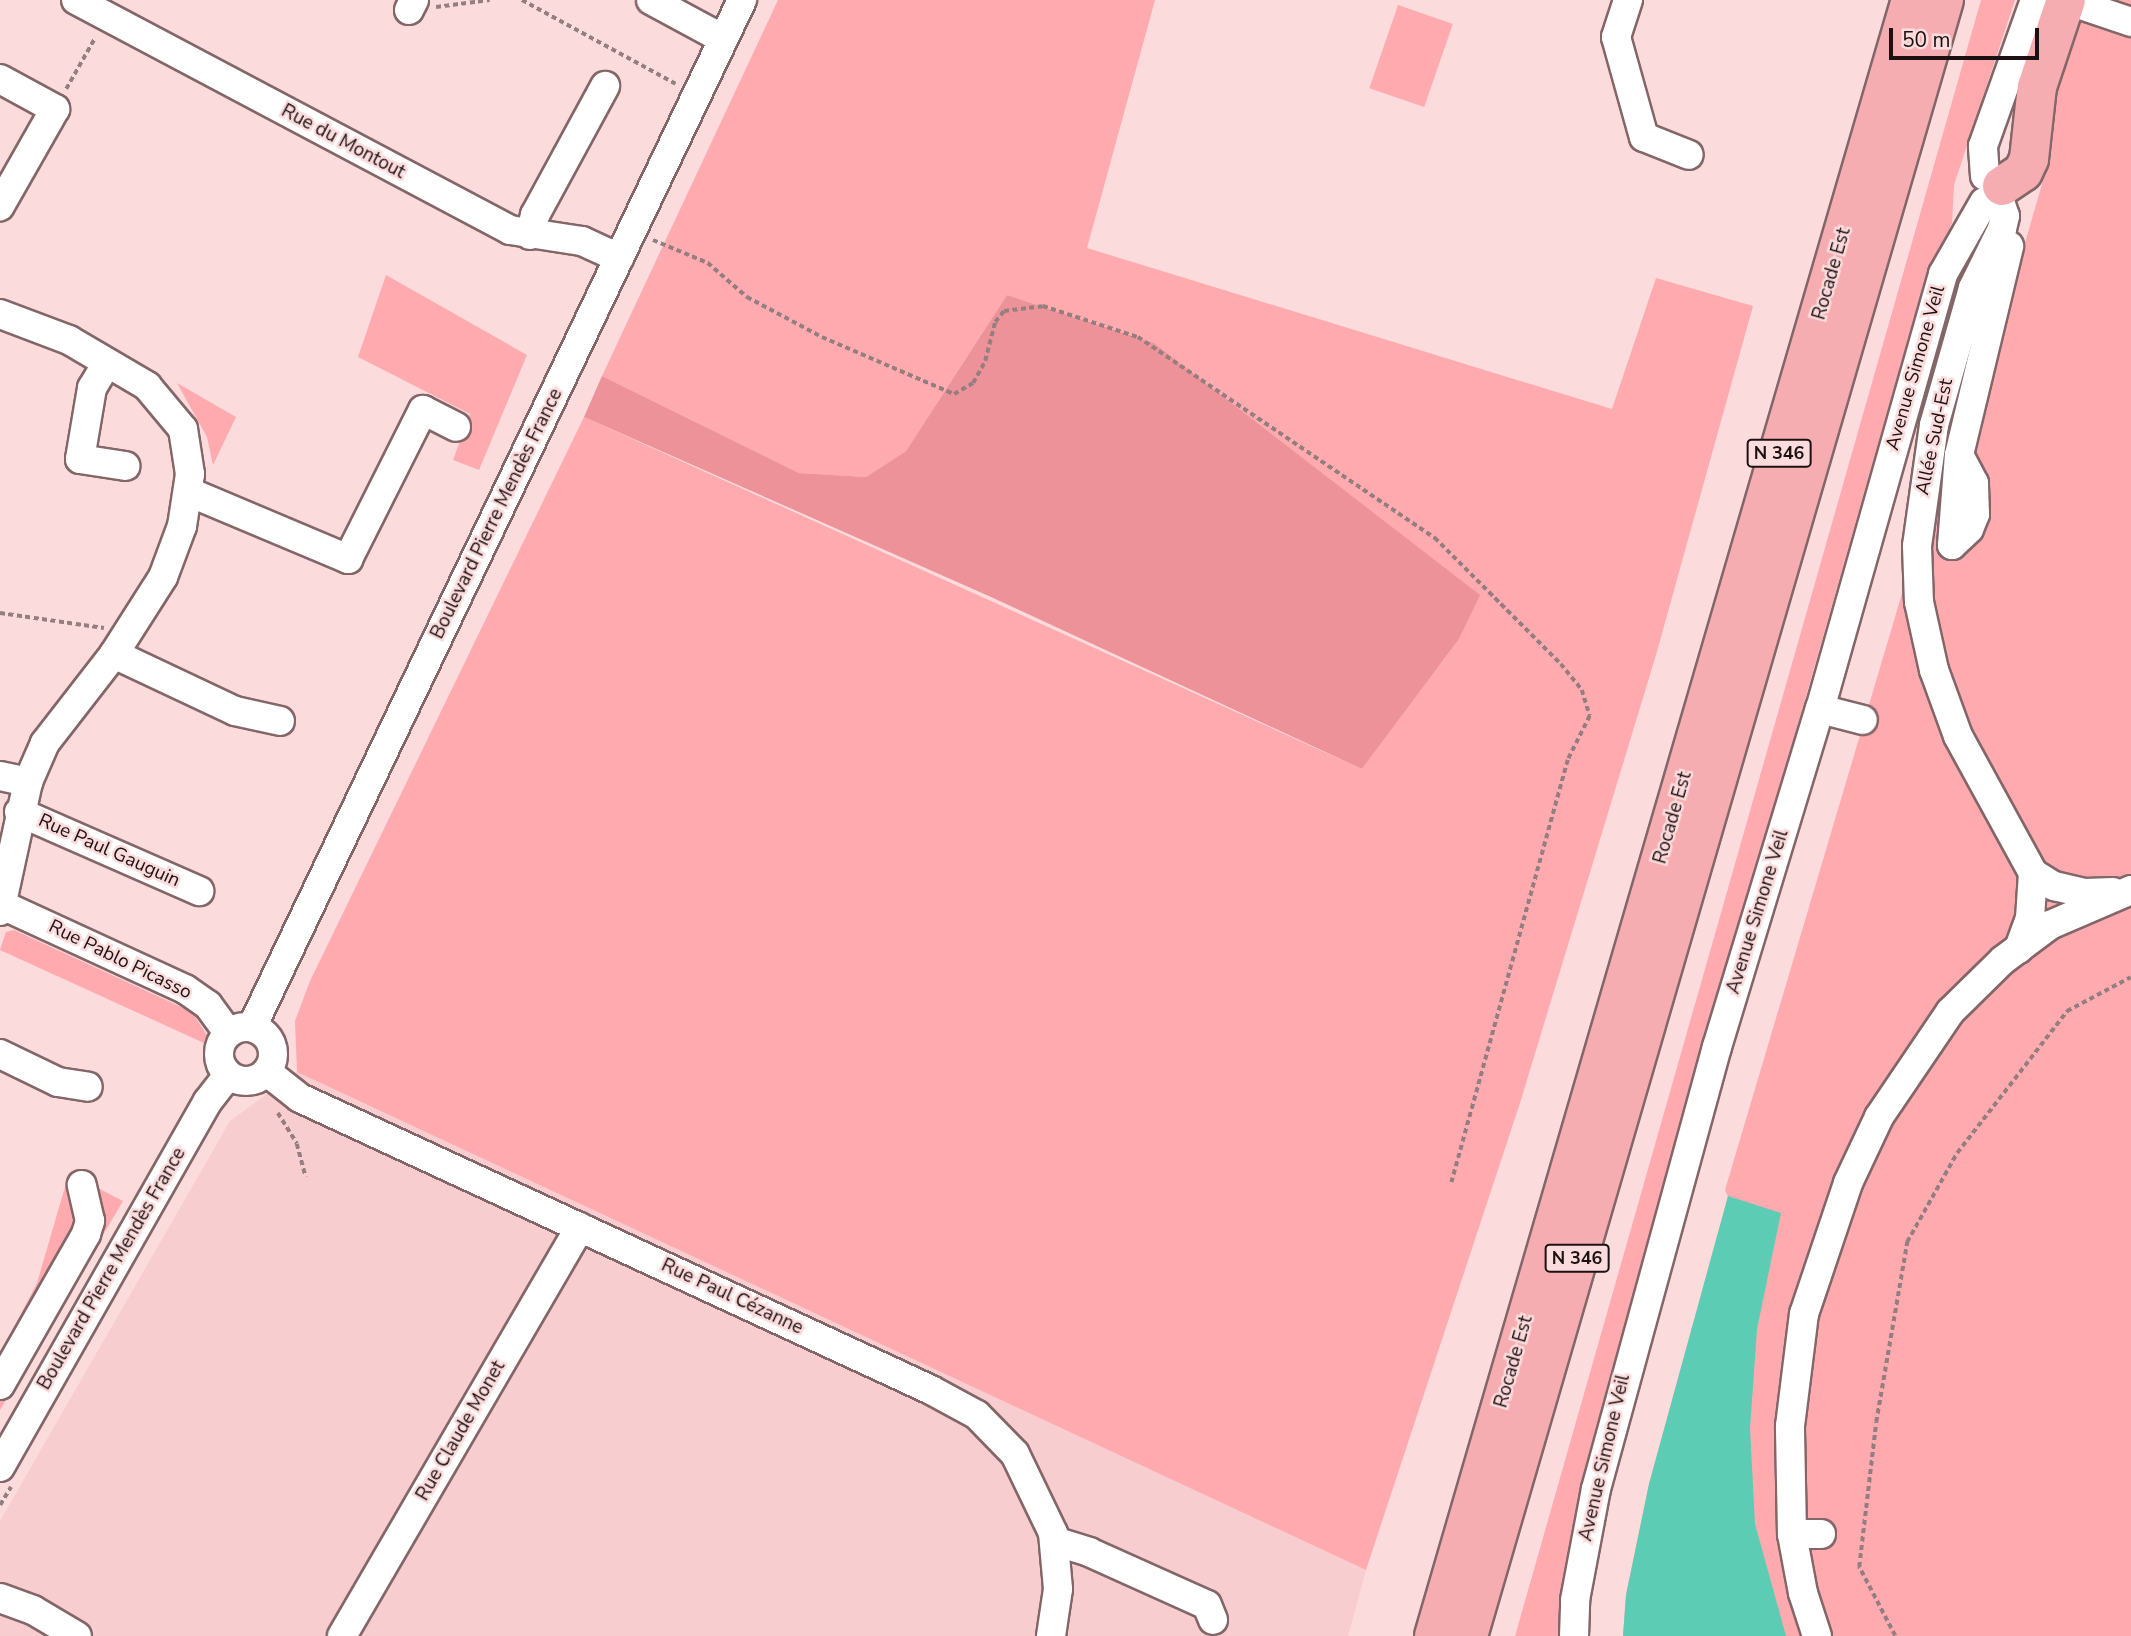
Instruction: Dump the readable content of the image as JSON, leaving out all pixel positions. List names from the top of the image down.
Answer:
{
  "streets": {
    "highway": ["Rocade Est", "N 346"],
    "street": [
      "Rue du Montout",
      "Avenue Simone Veil",
      "Allée Sud-Est",
      "Boulevard Pierre Mendès France",
      "Rue Paul Gauguin",
      "Rue Pablo Picasso",
      "Rue Paul Cézanne",
      "Rue Claude Monet"
    ]
  },
  "crossings": [
    ["Rue du Montout", "Boulevard Pierre Mendès France"],
    ["Avenue Simone Veil", "Allée Sud-Est"],
    ["Boulevard Pierre Mendès France", "Rue Pablo Picasso"],
    ["Boulevard Pierre Mendès France", "Rue Paul Cézanne"],
    ["Rue Paul Gauguin", "Rue Pablo Picasso"],
    ["Rue Pablo Picasso", "Rue Paul Cézanne"],
    ["Rue Paul Cézanne", "Rue Claude Monet"]
  ],
  "scale_bar": "50 m"
}
